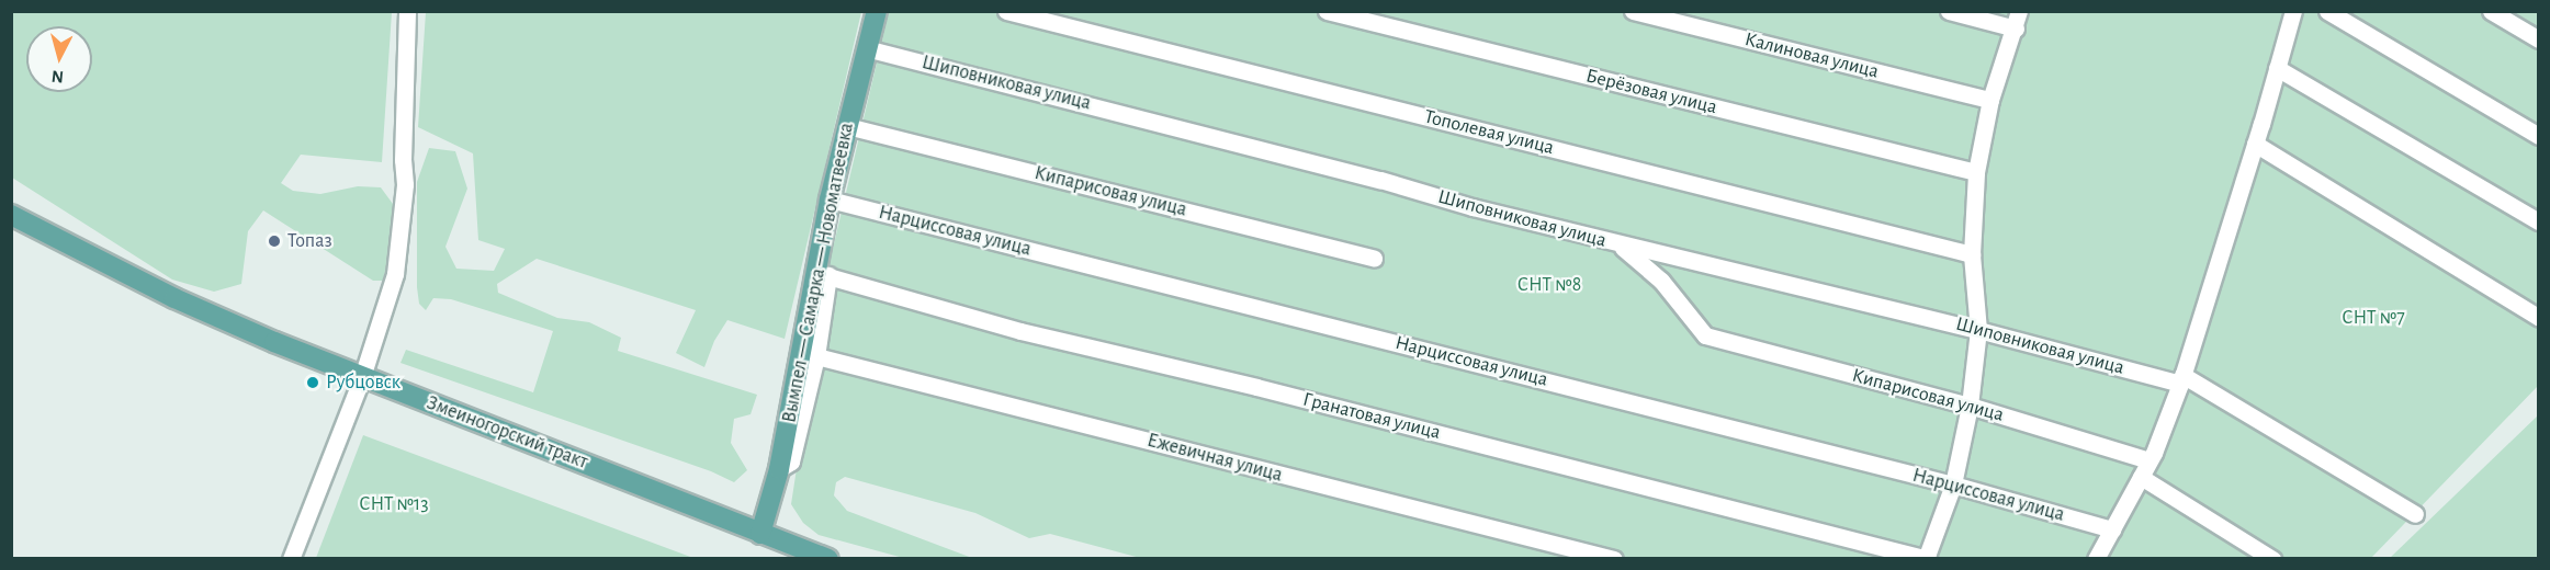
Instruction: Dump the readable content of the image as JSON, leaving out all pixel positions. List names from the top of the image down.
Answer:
{
  "streets": {
    "main road": ["Вымпел — Самарка — Новоматвеевка", "Змеиногорский тракт"],
    "street": [
      "Калиновая улица",
      "Шиповниковая улица",
      "Берёзовая улица",
      "Тополевая улица",
      "Кипарисовая улица",
      "Нарциссовая улица",
      "Гранатовая улица",
      "Ежевичная улица"
    ]
  },
  "crossings": [
    ["Шиповниковая улица", "Кипарисовая улица"],
    ["Шиповниковая улица", "Вымпел — Самарка — Новоматвеевка"],
    ["Кипарисовая улица", "Вымпел — Самарка — Новоматвеевка"],
    ["Нарциссовая улица", "Вымпел — Самарка — Новоматвеевка"],
    ["Вымпел — Самарка — Новоматвеевка", "Гранатовая улица"],
    ["Вымпел — Самарка — Новоматвеевка", "Змеиногорский тракт"]
  ],
  "parks": ["СНТ №8", "СНТ №7", "СНТ №13"],
  "places": ["Топаз", "Рубцовск"],
  "north": "bottom"
}
